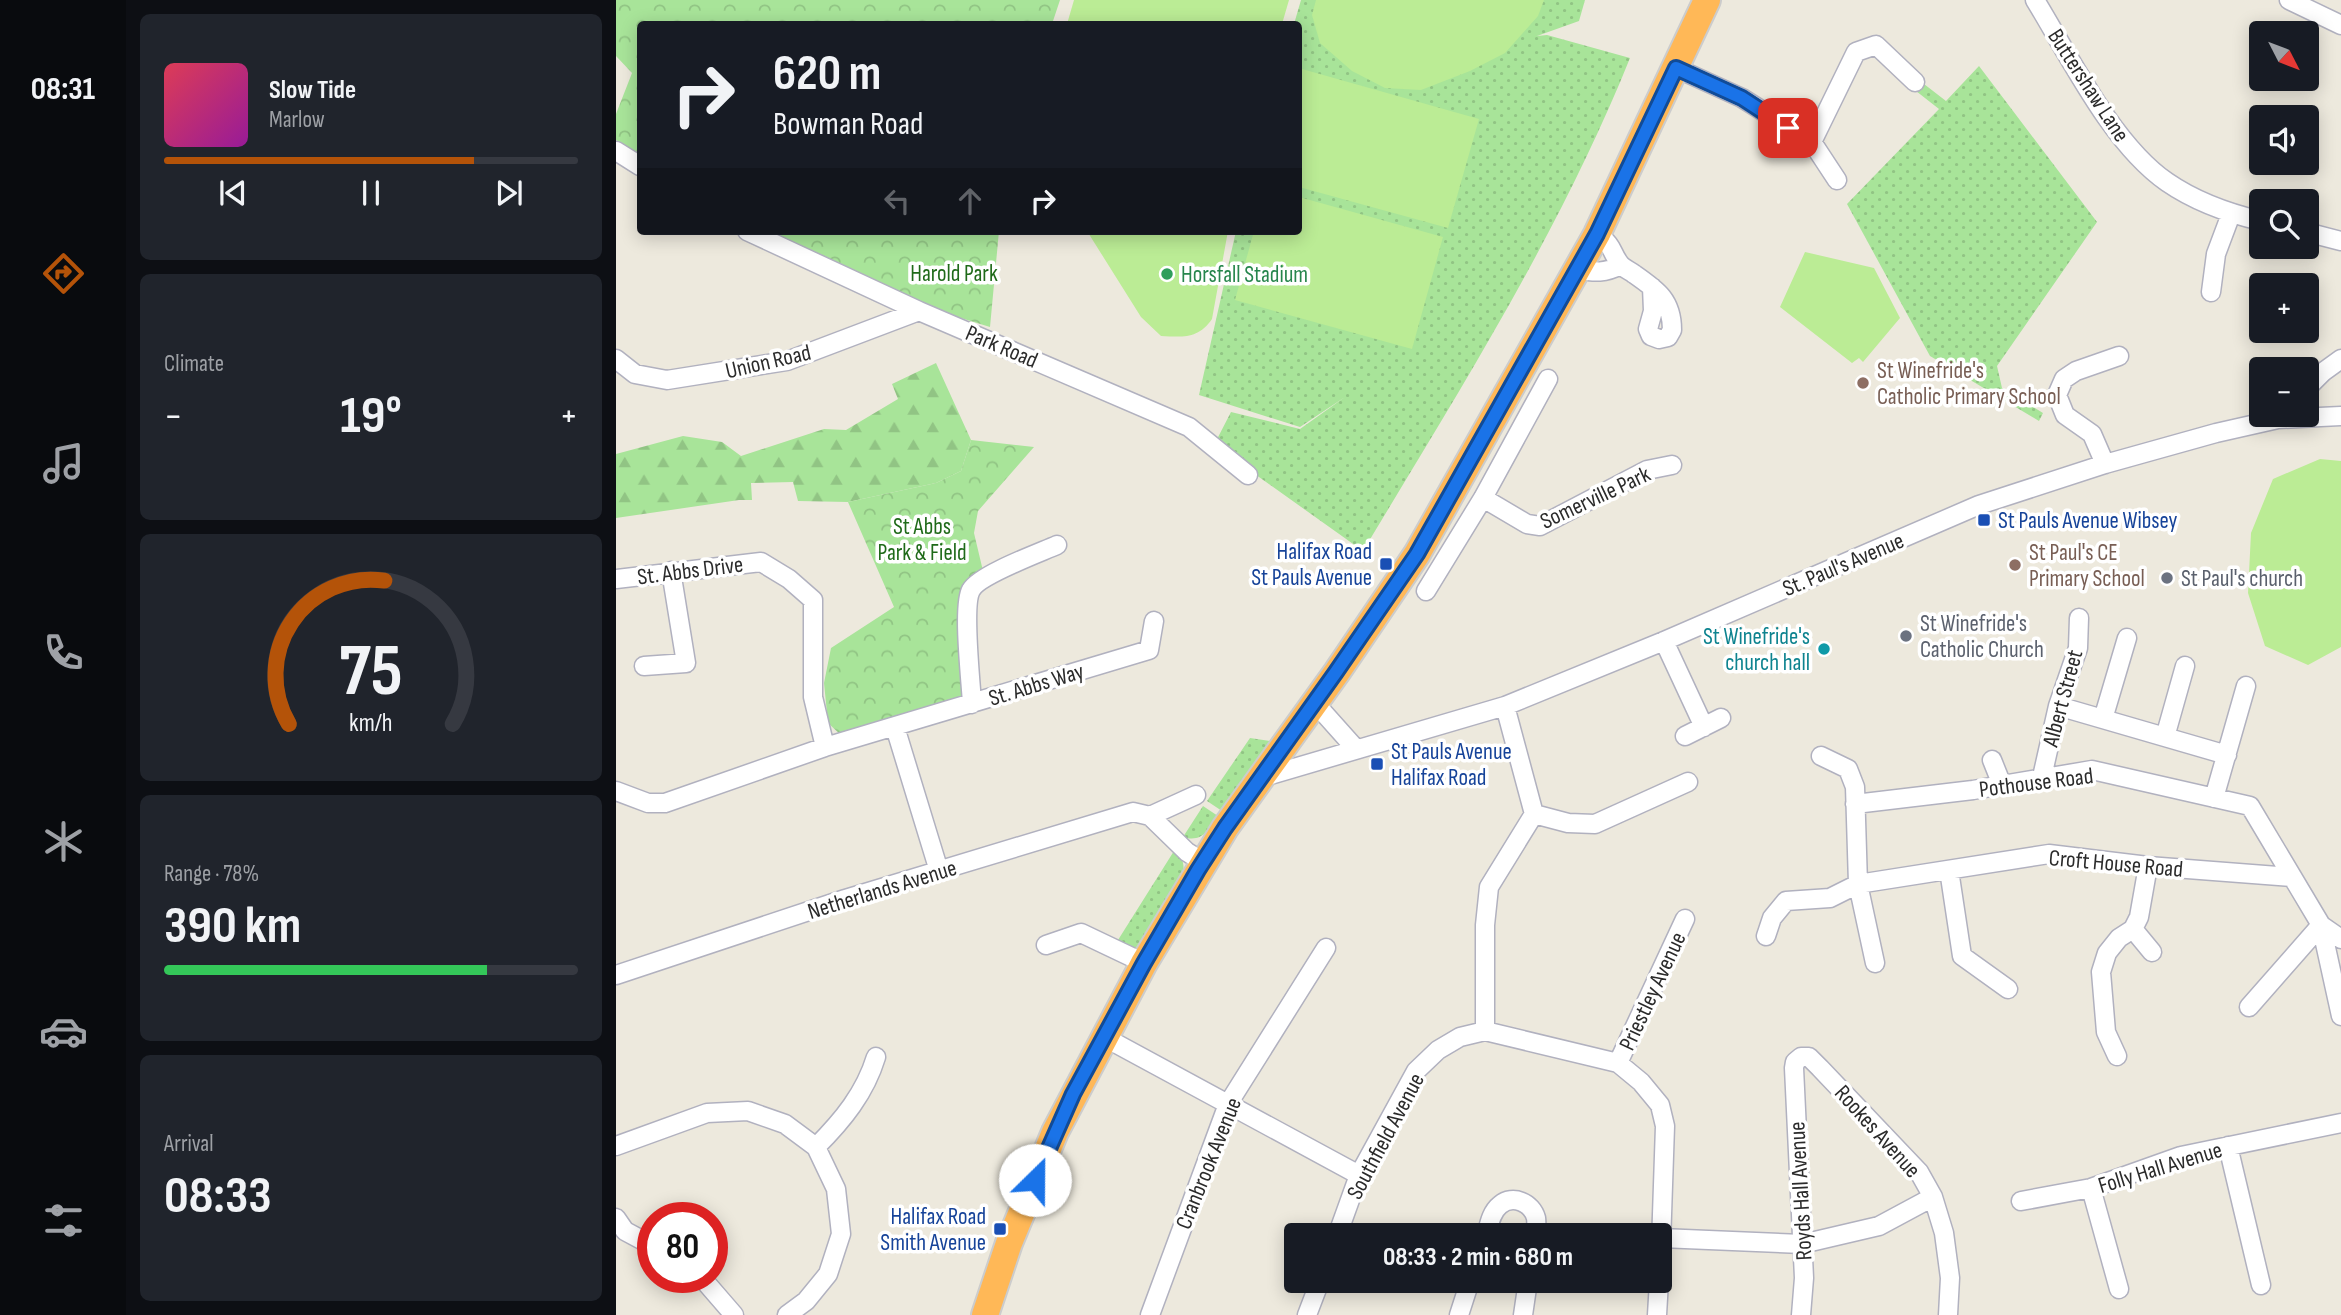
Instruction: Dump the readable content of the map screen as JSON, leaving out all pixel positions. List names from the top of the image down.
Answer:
{
  "streets": {
    "street": [
      "Buttershaw Lane",
      "Park Road",
      "Union Road",
      "Somerville Park",
      "St. Paul's Avenue",
      "St. Abbs Drive",
      "St. Abbs Way",
      "Albert Street",
      "Pothouse Road",
      "Croft House Road",
      "Netherlands Avenue",
      "Priestley Avenue",
      "Rookes Avenue",
      "Southfield Avenue",
      "Cranbrook Avenue",
      "Folly Hall Avenue",
      "Royds Hall Avenue"
    ]
  },
  "crossings": [
    ["Park Road", "Union Road"],
    ["Albert Street", "Pothouse Road"],
    ["Pothouse Road", "Croft House Road"],
    ["Rookes Avenue", "Royds Hall Avenue"]
  ],
  "parks": ["Harold Park", "St Abbs Park & Field"],
  "places": {
    "other": [
      "Horsfall Stadium",
      "St Winefride's Catholic Primary School",
      "St Paul's CE Primary School",
      "St Paul's church",
      "St Winefride's Catholic Church",
      "St Winefride's church hall"
    ],
    "transit": [
      "St Pauls Avenue Wibsey",
      "Halifax Road St Pauls Avenue",
      "St Pauls Avenue Halifax Road",
      "Halifax Road Smith Avenue"
    ]
  },
  "north": "bottom right",
  "page": {
    "tabs": "08:31",
    "map_buttons": ["+", "−"],
    "turn": ["620 m", "Bowman Road"],
    "song": ["Slow Tide", "Marlow"],
    "tile": [
      "Climate",
      ["Range · 78%", "390 km"],
      ["Arrival", "08:33"]
    ],
    "heat": ["−", "19°", "+"],
    "limit": "80",
    "trip": "08:33 · 2 min · 680 m",
    "gauge": ["75", "km/h"]
  }
}
